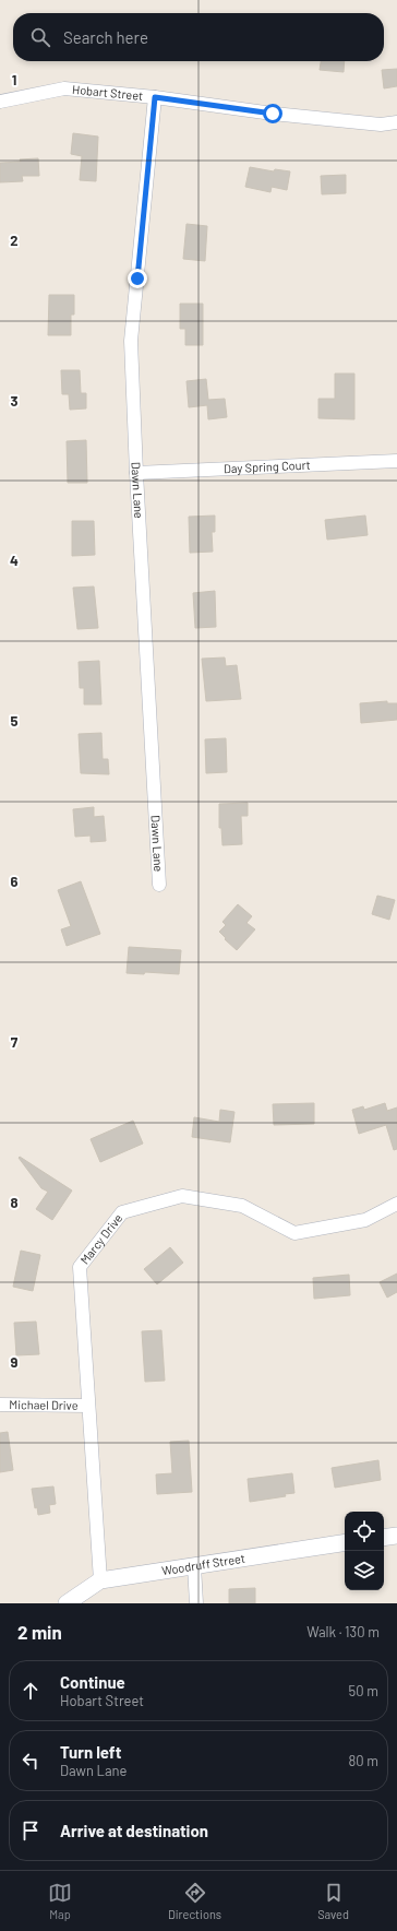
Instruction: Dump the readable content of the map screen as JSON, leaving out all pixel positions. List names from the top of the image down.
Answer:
{
  "streets": {
    "street": [
      "Hobart Street",
      "Day Spring Court",
      "Dawn Lane",
      "Marcy Drive",
      "Michael Drive",
      "Woodruff Street"
    ]
  },
  "crossings": [
    ["Hobart Street", "Dawn Lane"],
    ["Day Spring Court", "Dawn Lane"],
    ["Marcy Drive", "Michael Drive"],
    ["Marcy Drive", "Woodruff Street"]
  ],
  "page": {
    "search": "Search here",
    "heading": ["2 min", "Walk · 130 m"],
    "list": [
      ["Continue", "Hobart Street", "50 m"],
      ["Turn left", "Dawn Lane", "80 m"],
      "Arrive at destination"
    ],
    "nav": ["Map", "Directions", "Saved"]
  },
  "grid": {
    "rows": [
      "1",
      "2",
      "3",
      "4",
      "5",
      "6",
      "7",
      "8",
      "9"
    ]
  }
}
